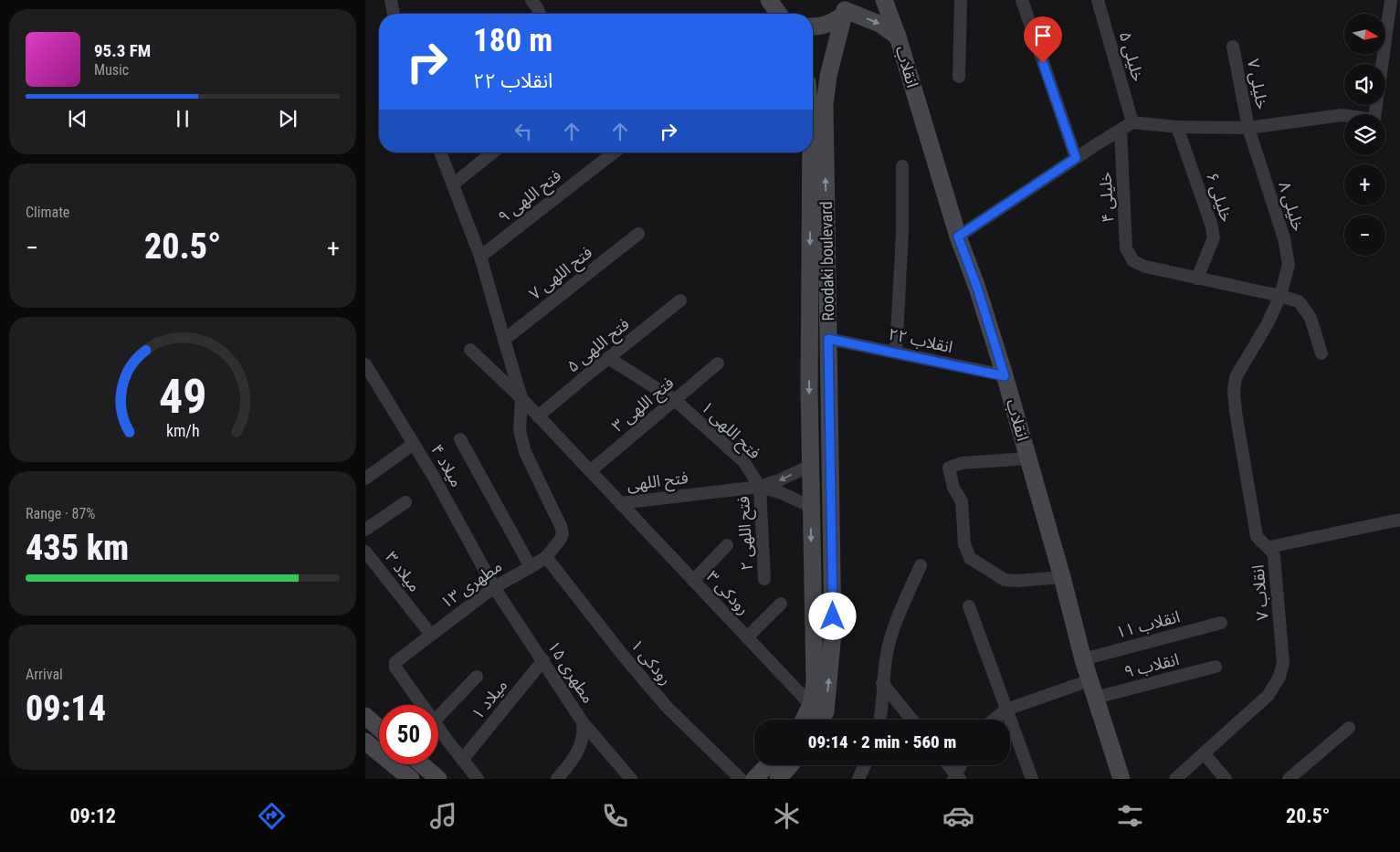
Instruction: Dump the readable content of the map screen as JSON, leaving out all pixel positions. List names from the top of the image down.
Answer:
{
  "streets": {
    "main road": ["انقلاب", "Roodaki boulevard"],
    "street": [
      "خلیلی ۵",
      "خلیلی ۷",
      "فتح اللهی ۹",
      "خلیلی ۴",
      "خلیلی ۶",
      "خلیلی ۸",
      "فتح اللهی ۷",
      "انقلاب ۲۲",
      "فتح اللهی ۵",
      "فتح اللهی ۳",
      "فتح اللهی ۱",
      "میلاد ۴",
      "فتح اللهی",
      "فتح اللهی ۲",
      "میلاد ۳",
      "مطهری ۱۳",
      "رودکی ۳",
      "انقلاب ۷",
      "انقلاب ۱۱",
      "رودکی ۱",
      "انقلاب ۹",
      "مطهری ۱۵",
      "میلاد ۱"
    ]
  },
  "crossings": [
    ["انقلاب", "Roodaki boulevard"],
    ["انقلاب", "انقلاب ۲۲"],
    ["انقلاب", "انقلاب ۱۱"],
    ["انقلاب", "انقلاب ۹"],
    ["خلیلی ۷", "خلیلی ۸"],
    ["فتح اللهی ۹", "فتح اللهی"],
    ["خلیلی ۴", "خلیلی ۶"],
    ["خلیلی ۸", "انقلاب ۷"],
    ["Roodaki boulevard", "انقلاب ۲۲"],
    ["Roodaki boulevard", "رودکی ۳"],
    ["فتح اللهی ۷", "فتح اللهی"],
    ["فتح اللهی ۵", "فتح اللهی ۱"],
    ["فتح اللهی ۵", "فتح اللهی"],
    ["فتح اللهی ۳", "فتح اللهی ۱"],
    ["فتح اللهی ۳", "فتح اللهی"],
    ["فتح اللهی ۱", "فتح اللهی"],
    ["فتح اللهی ۱", "فتح اللهی ۲"],
    ["میلاد ۴", "مطهری ۱۳"],
    ["میلاد ۴", "مطهری ۱۵"],
    ["فتح اللهی", "فتح اللهی ۲"],
    ["فتح اللهی", "مطهری ۱۳"],
    ["فتح اللهی", "رودکی ۳"],
    ["میلاد ۳", "مطهری ۱۳"],
    ["مطهری ۱۳", "رودکی ۱"],
    ["مطهری ۱۳", "مطهری ۱۵"],
    ["مطهری ۱۳", "میلاد ۱"],
    ["مطهری ۱۵", "میلاد ۱"]
  ],
  "north": "right",
  "page": {
    "map_buttons": ["+", "−"],
    "turn": ["180 m", "انقلاب ۲۲"],
    "song": ["95.3 FM", "Music"],
    "tile": [
      "Climate",
      ["Range · 87%", "435 km"],
      ["Arrival", "09:14"]
    ],
    "heat": ["−", "20.5°", "+"],
    "limit": "50",
    "trip": "09:14 · 2 min · 560 m",
    "tabs": ["09:12", "20.5°"],
    "gauge": ["49", "km/h"]
  }
}
